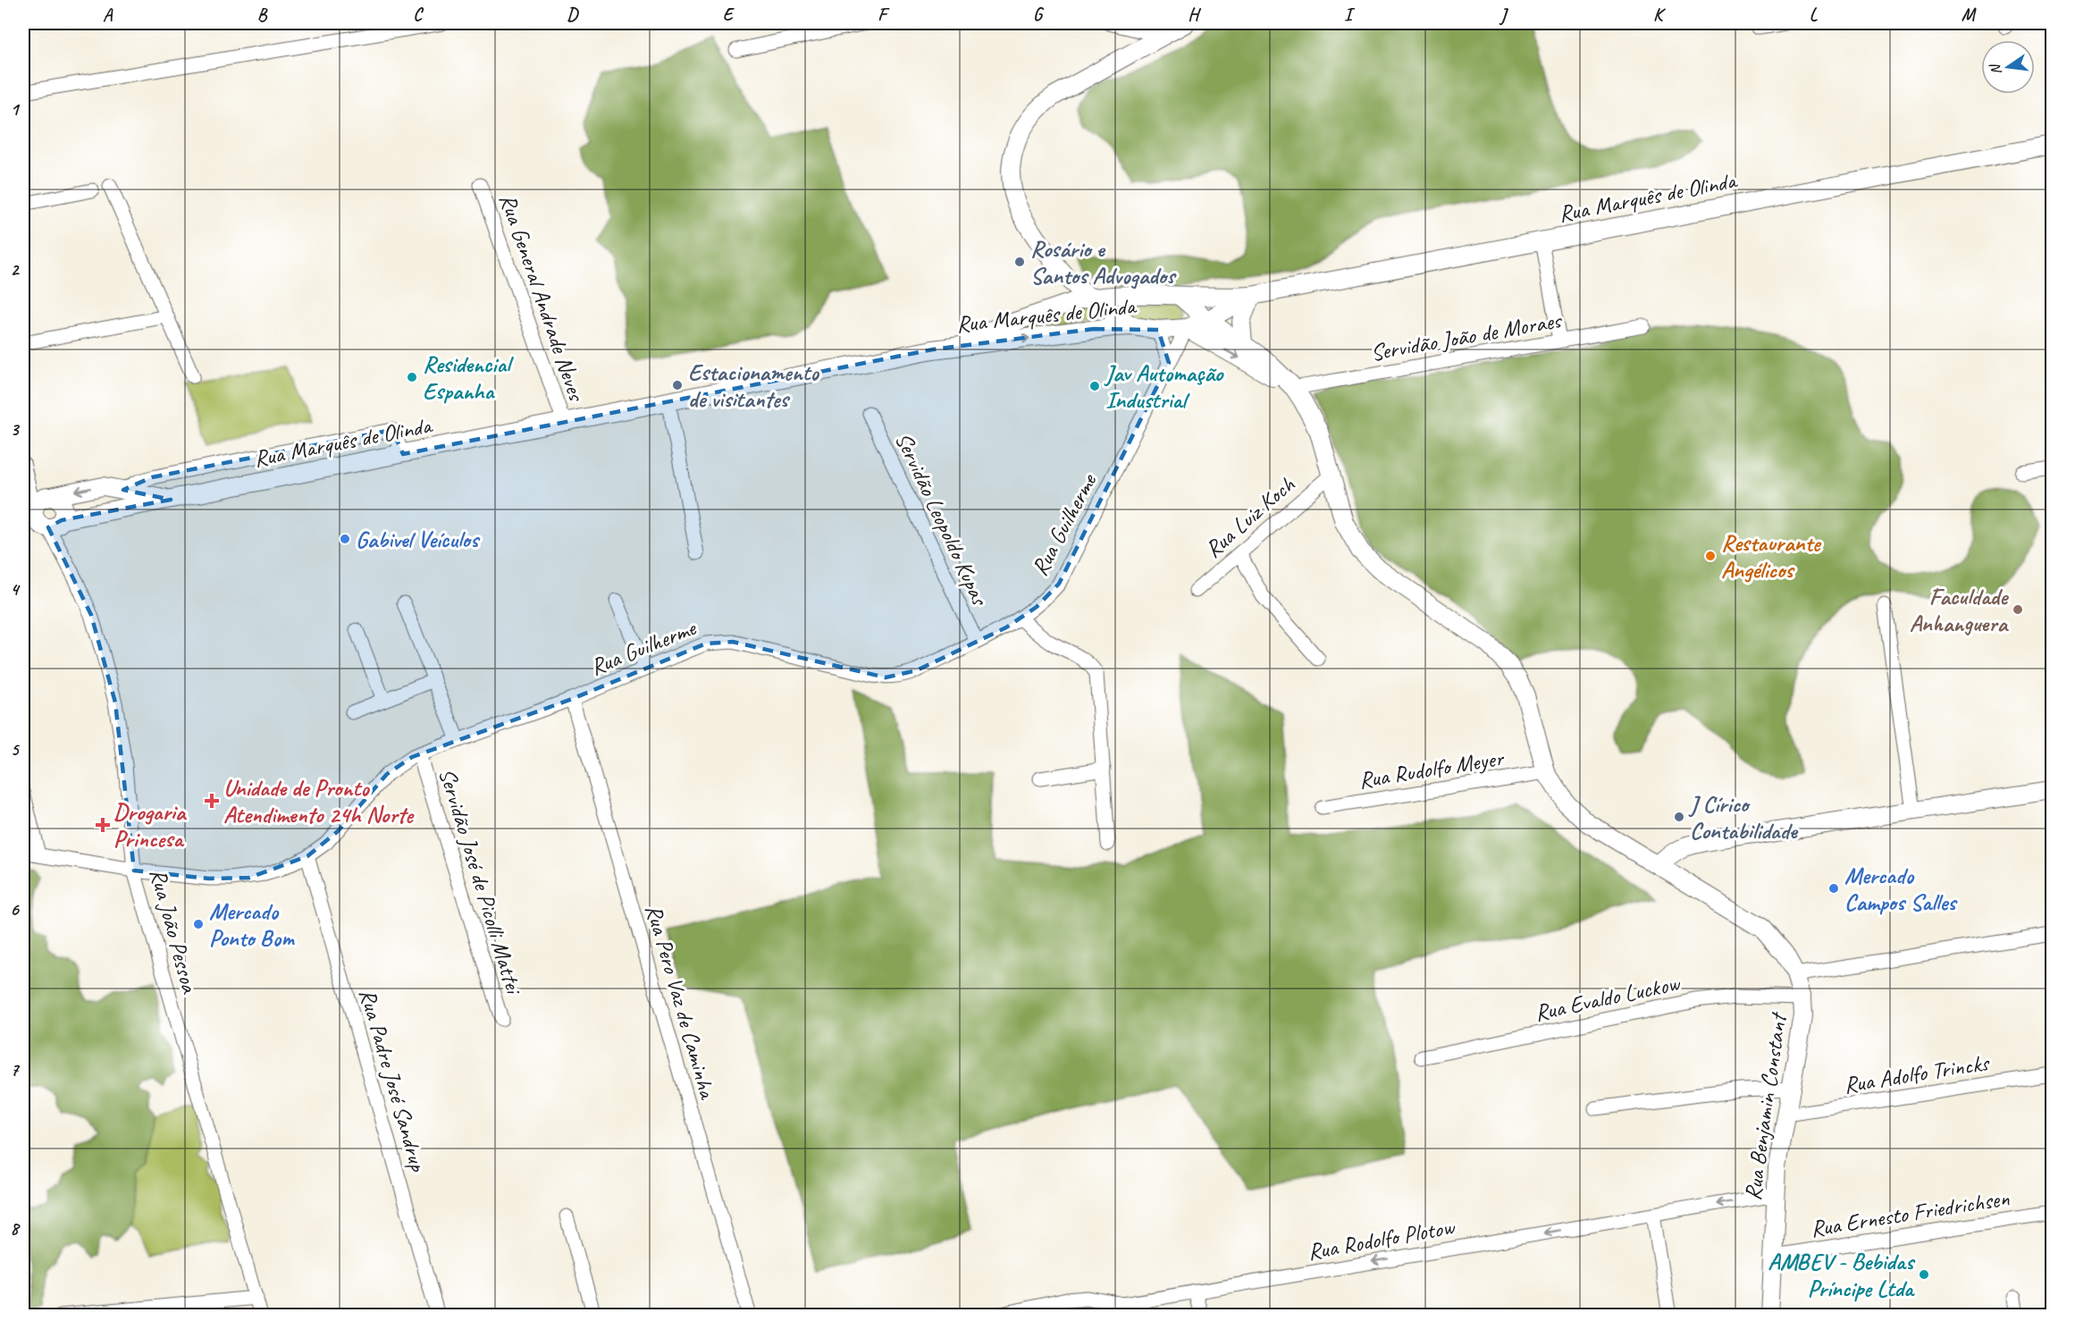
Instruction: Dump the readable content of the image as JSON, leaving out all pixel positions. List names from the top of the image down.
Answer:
{
  "streets": {
    "main road": ["Rua Marquês de Olinda", "Rua Benjamin Constant"],
    "street": [
      "Rua General Andrade Neves",
      "Servidão João de Moraes",
      "Rua Luiz Koch",
      "Servidão Leopoldo Kupas",
      "Rua Guilherme",
      "Rua Rudolfo Meyer",
      "Servidão José de Picolli Mattei",
      "Rua João Pessoa",
      "Rua Evaldo Luckow",
      "Rua Pero Vaz de Caminha",
      "Rua Adolfo Trincks",
      "Rua Padre José Sandrup",
      "Rua Ernesto Friedrichsen",
      "Rua Rodolfo Plotow"
    ]
  },
  "crossings": [
    ["Rua Marquês de Olinda", "Rua General Andrade Neves"],
    ["Rua Marquês de Olinda", "Rua Guilherme"],
    ["Rua Marquês de Olinda", "Rua João Pessoa"],
    ["Rua Marquês de Olinda", "Rua Benjamin Constant"],
    ["Servidão João de Moraes", "Rua Benjamin Constant"],
    ["Rua Luiz Koch", "Rua Benjamin Constant"],
    ["Servidão Leopoldo Kupas", "Rua Guilherme"],
    ["Rua Guilherme", "Servidão José de Picolli Mattei"],
    ["Rua Guilherme", "Rua João Pessoa"],
    ["Rua Guilherme", "Rua Pero Vaz de Caminha"],
    ["Rua Guilherme", "Rua Padre José Sandrup"],
    ["Rua Guilherme", "Rua Benjamin Constant"],
    ["Rua Rudolfo Meyer", "Rua Benjamin Constant"],
    ["Rua Evaldo Luckow", "Rua Benjamin Constant"],
    ["Rua Adolfo Trincks", "Rua Benjamin Constant"],
    ["Rua Benjamin Constant", "Rua Ernesto Friedrichsen"],
    ["Rua Benjamin Constant", "Rua Rodolfo Plotow"]
  ],
  "one_way": ["Rua Rodolfo Plotow"],
  "places": {
    "other": [
      "Rosário e Santos Advogados",
      "Residencial Espanha",
      "Estacionamento de visitantes",
      "Jav Automação Industrial",
      "Gabivel Veículos",
      "Restaurante Angélicos",
      "Faculdade Anhanguera",
      "J Círico Contabilidade",
      "Mercado Campos Salles",
      "Mercado Ponto Bom",
      "AMBEV - Bebidas Príncipe Ltda"
    ],
    "health": ["Unidade de Pronto Atendimento 24h Norte", "Drogaria Princesa"]
  },
  "north": "left",
  "grid": {
    "columns": [
      "A",
      "B",
      "C",
      "D",
      "E",
      "F",
      "G",
      "H",
      "I",
      "J",
      "K",
      "L",
      "M"
    ],
    "rows": [
      "1",
      "2",
      "3",
      "4",
      "5",
      "6",
      "7",
      "8"
    ]
  }
}
